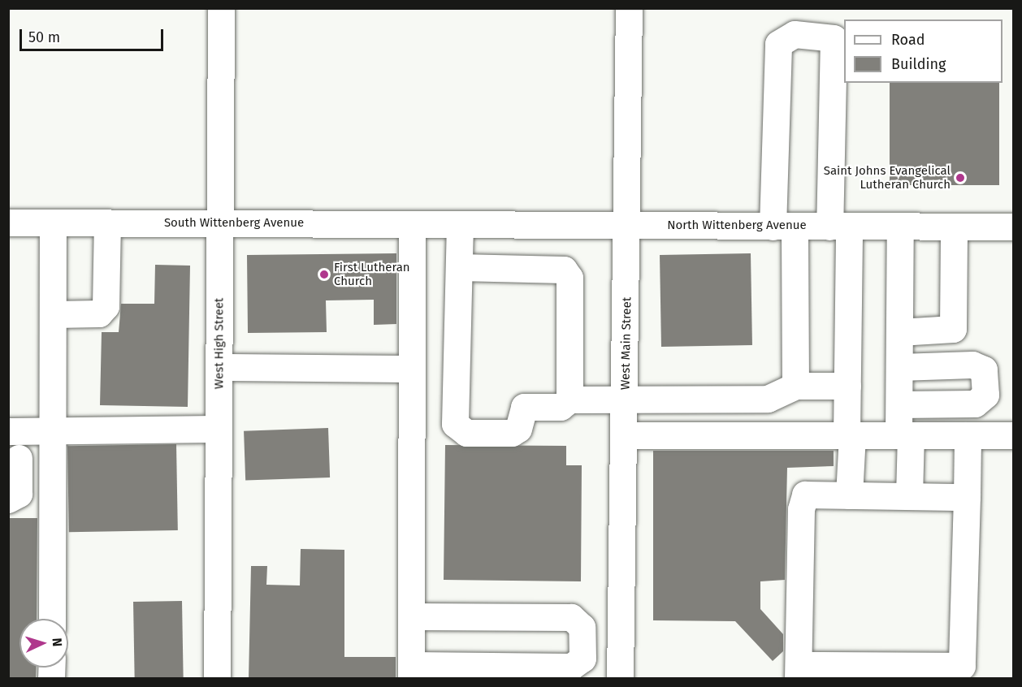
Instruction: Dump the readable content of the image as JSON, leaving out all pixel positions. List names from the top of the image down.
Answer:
{
  "streets": {
    "street": [
      "South Wittenberg Avenue",
      "North Wittenberg Avenue",
      "West High Street",
      "West Main Street"
    ]
  },
  "crossings": [
    ["South Wittenberg Avenue", "North Wittenberg Avenue"],
    ["South Wittenberg Avenue", "West High Street"],
    ["North Wittenberg Avenue", "West Main Street"]
  ],
  "places": ["Saint Johns Evangelical Lutheran Church", "First Lutheran Church"],
  "legend": ["Road", "Building"],
  "scale_bar": "50 m",
  "north": "right"
}
